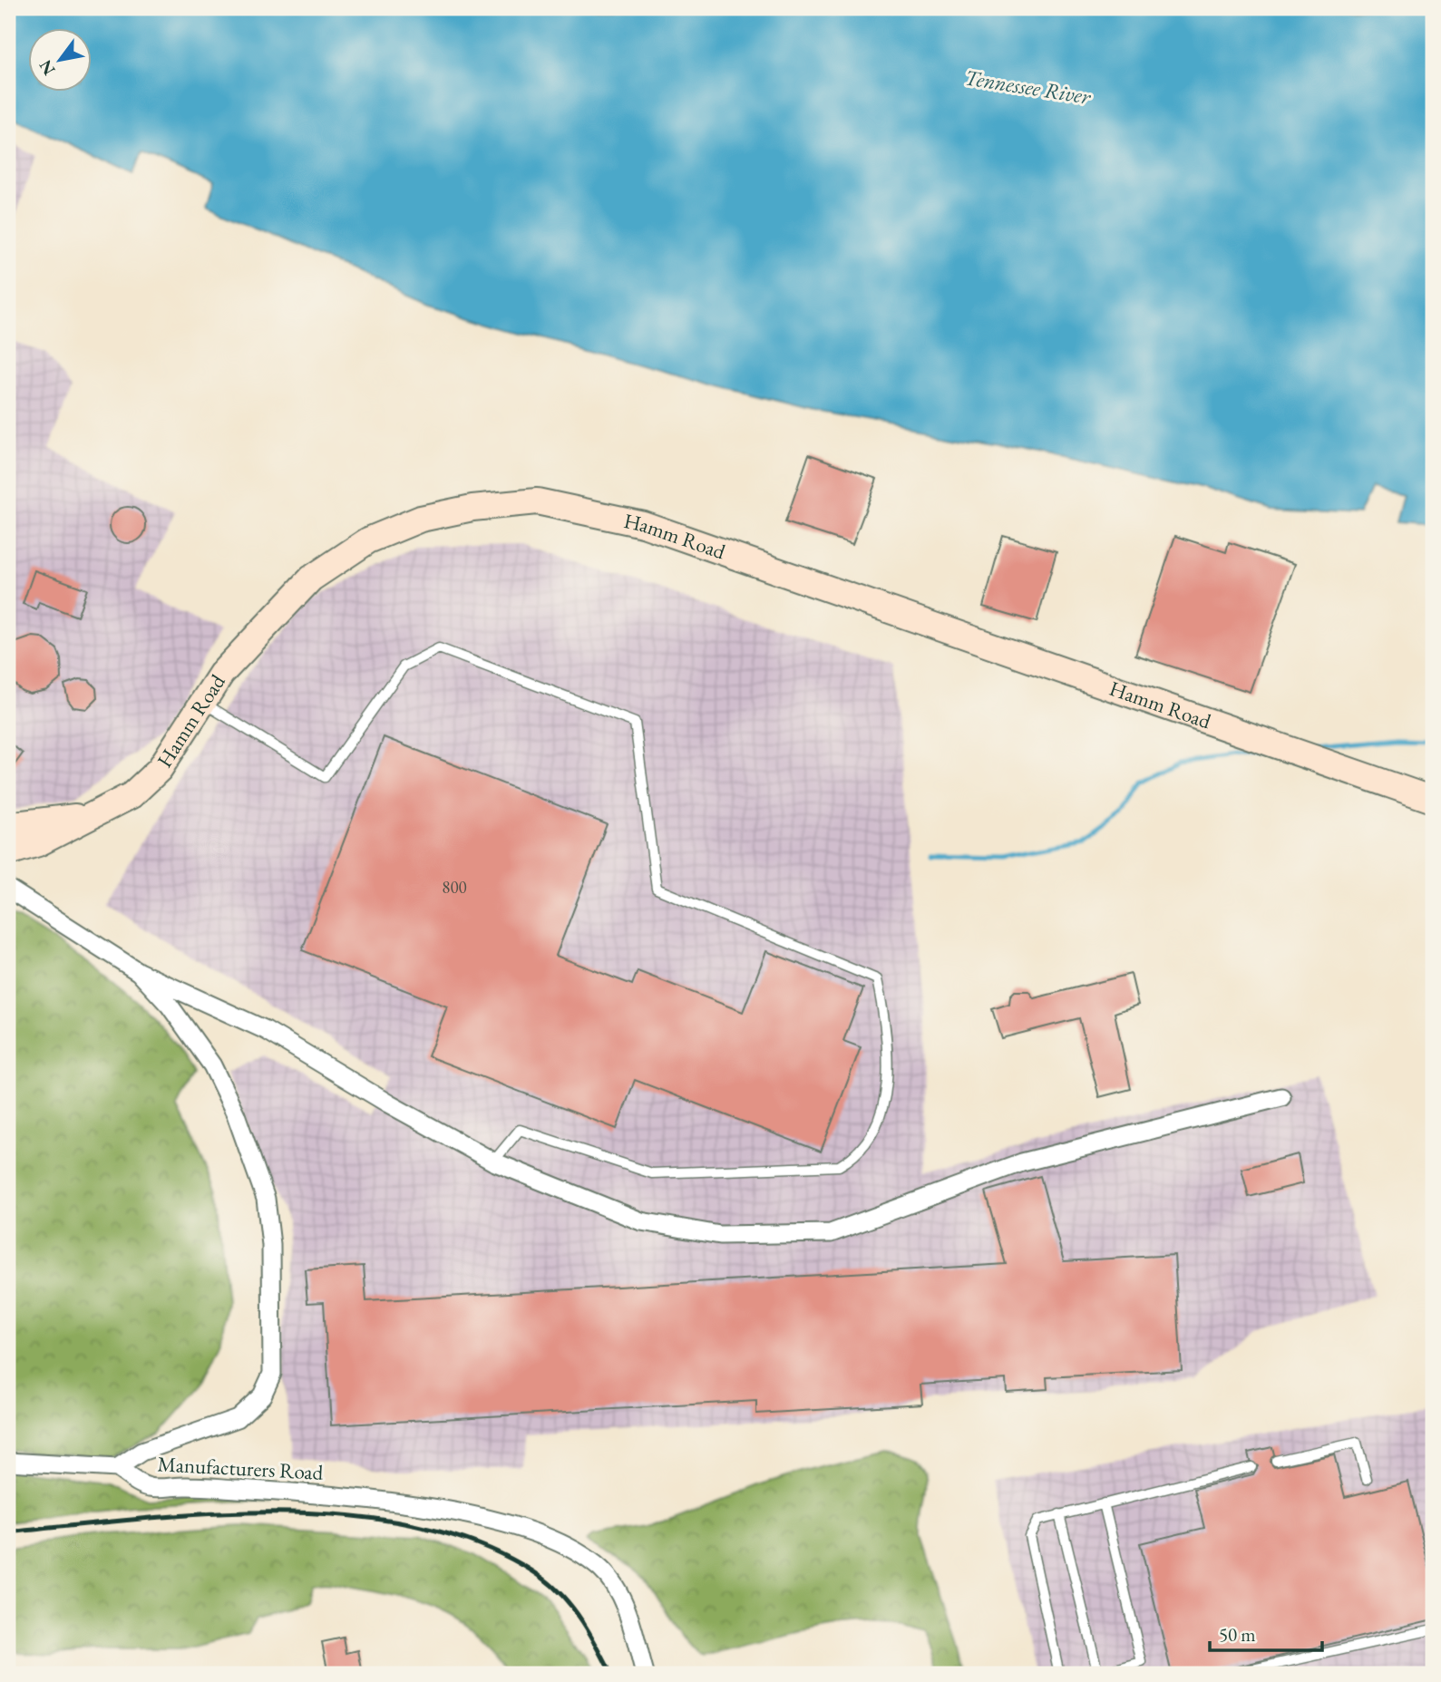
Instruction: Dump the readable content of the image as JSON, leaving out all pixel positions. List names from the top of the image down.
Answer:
{
  "streets": {
    "main road": ["Hamm Road"],
    "street": ["Manufacturers Road"]
  },
  "water": ["Tennessee River"],
  "house_numbers": ["800"],
  "scale_bar": "50 m",
  "north": "bottom left"
}
